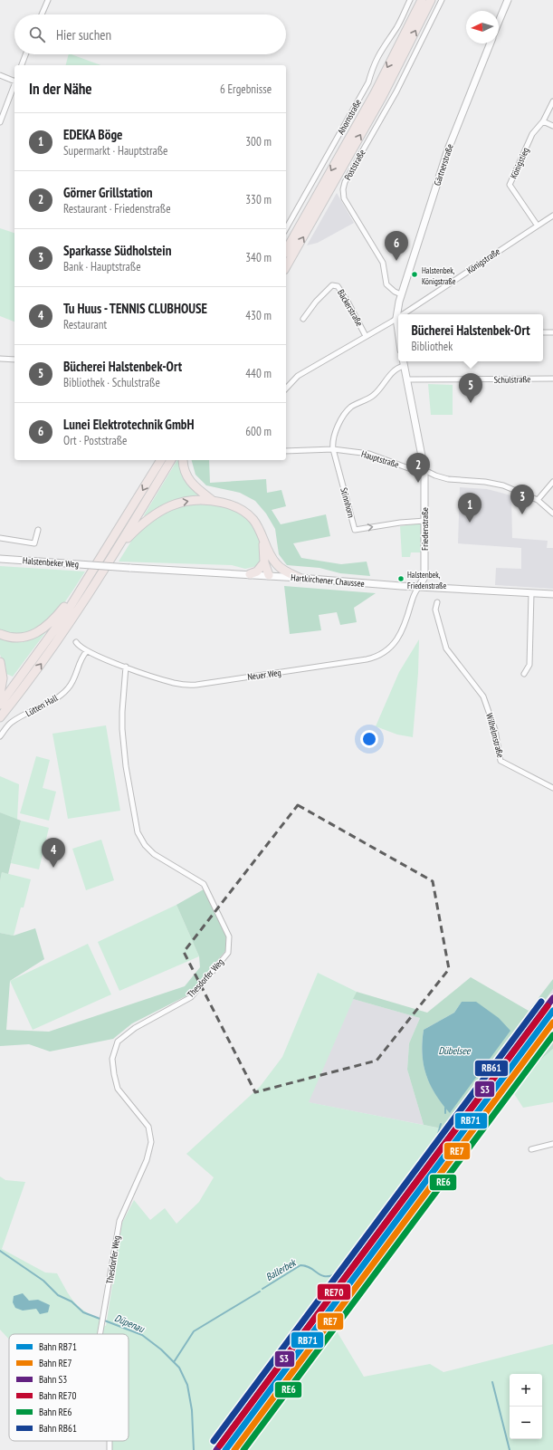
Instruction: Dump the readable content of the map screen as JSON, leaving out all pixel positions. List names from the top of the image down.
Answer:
{
  "streets": {
    "street": [
      "Ahornstraße",
      "Königstieg",
      "Poststraße",
      "Gärtnerstraße",
      "Königstraße",
      "Bäckerstraße",
      "Schulstraße",
      "Hauptstraße",
      "Stinnhorn",
      "Friedenstraße",
      "Halstenbeker Weg",
      "Hartkirchener Chaussee",
      "Neuer Weg",
      "Lütten Hall",
      "Wilhelmstraße",
      "Thesdorfer Weg"
    ]
  },
  "crossings": [
    ["Königstieg", "Königstraße"],
    ["Poststraße", "Gärtnerstraße"],
    ["Hauptstraße", "Stinnhorn"],
    ["Hauptstraße", "Friedenstraße"],
    ["Stinnhorn", "Friedenstraße"],
    ["Friedenstraße", "Hartkirchener Chaussee"],
    ["Friedenstraße", "Neuer Weg"],
    ["Halstenbeker Weg", "Hartkirchener Chaussee"],
    ["Hartkirchener Chaussee", "Neuer Weg"],
    ["Neuer Weg", "Lütten Hall"],
    ["Neuer Weg", "Thesdorfer Weg"]
  ],
  "water": ["Dübelsee", "Ballerbek", "Düpenau"],
  "places": ["Halstenbek, Königstraße", "Halstenbek, Friedenstraße"],
  "lines": [
    "rail line S3",
    "rail line RB61",
    "rail line RE70",
    "rail line RB71",
    "rail line RE7",
    "rail line RE6"
  ],
  "legend": [
    "Bahn RB71",
    "Bahn RE7",
    "Bahn S3",
    "Bahn RE70",
    "Bahn RE6",
    "Bahn RB61"
  ],
  "north": "left",
  "page": {
    "search": "Hier suchen",
    "heading": ["In der Nähe", "6 Ergebnisse"],
    "list": [
      {
        "mark": "1",
        "name": "EDEKA Böge",
        "note": "Supermarkt · Hauptstraße",
        "value": "300 m"
      },
      {
        "mark": "2",
        "name": "Görner Grillstation",
        "note": "Restaurant · Friedenstraße",
        "value": "330 m"
      },
      {
        "mark": "3",
        "name": "Sparkasse Südholstein",
        "note": "Bank · Hauptstraße",
        "value": "340 m"
      },
      {
        "mark": "4",
        "name": "Tu Huus - TENNIS CLUBHOUSE",
        "note": "Restaurant",
        "value": "430 m"
      },
      {
        "mark": "5",
        "name": "Bücherei Halstenbek-Ort",
        "note": "Bibliothek · Schulstraße",
        "value": "440 m"
      },
      {
        "mark": "6",
        "name": "Lunei Elektrotechnik GmbH",
        "note": "Ort · Poststraße",
        "value": "600 m"
      }
    ],
    "pins": [
      "6",
      "5",
      "2",
      "3",
      "1",
      "4"
    ],
    "popup": ["Bücherei Halstenbek-Ort", "Bibliothek"],
    "map_buttons": ["+", "−"]
  }
}
